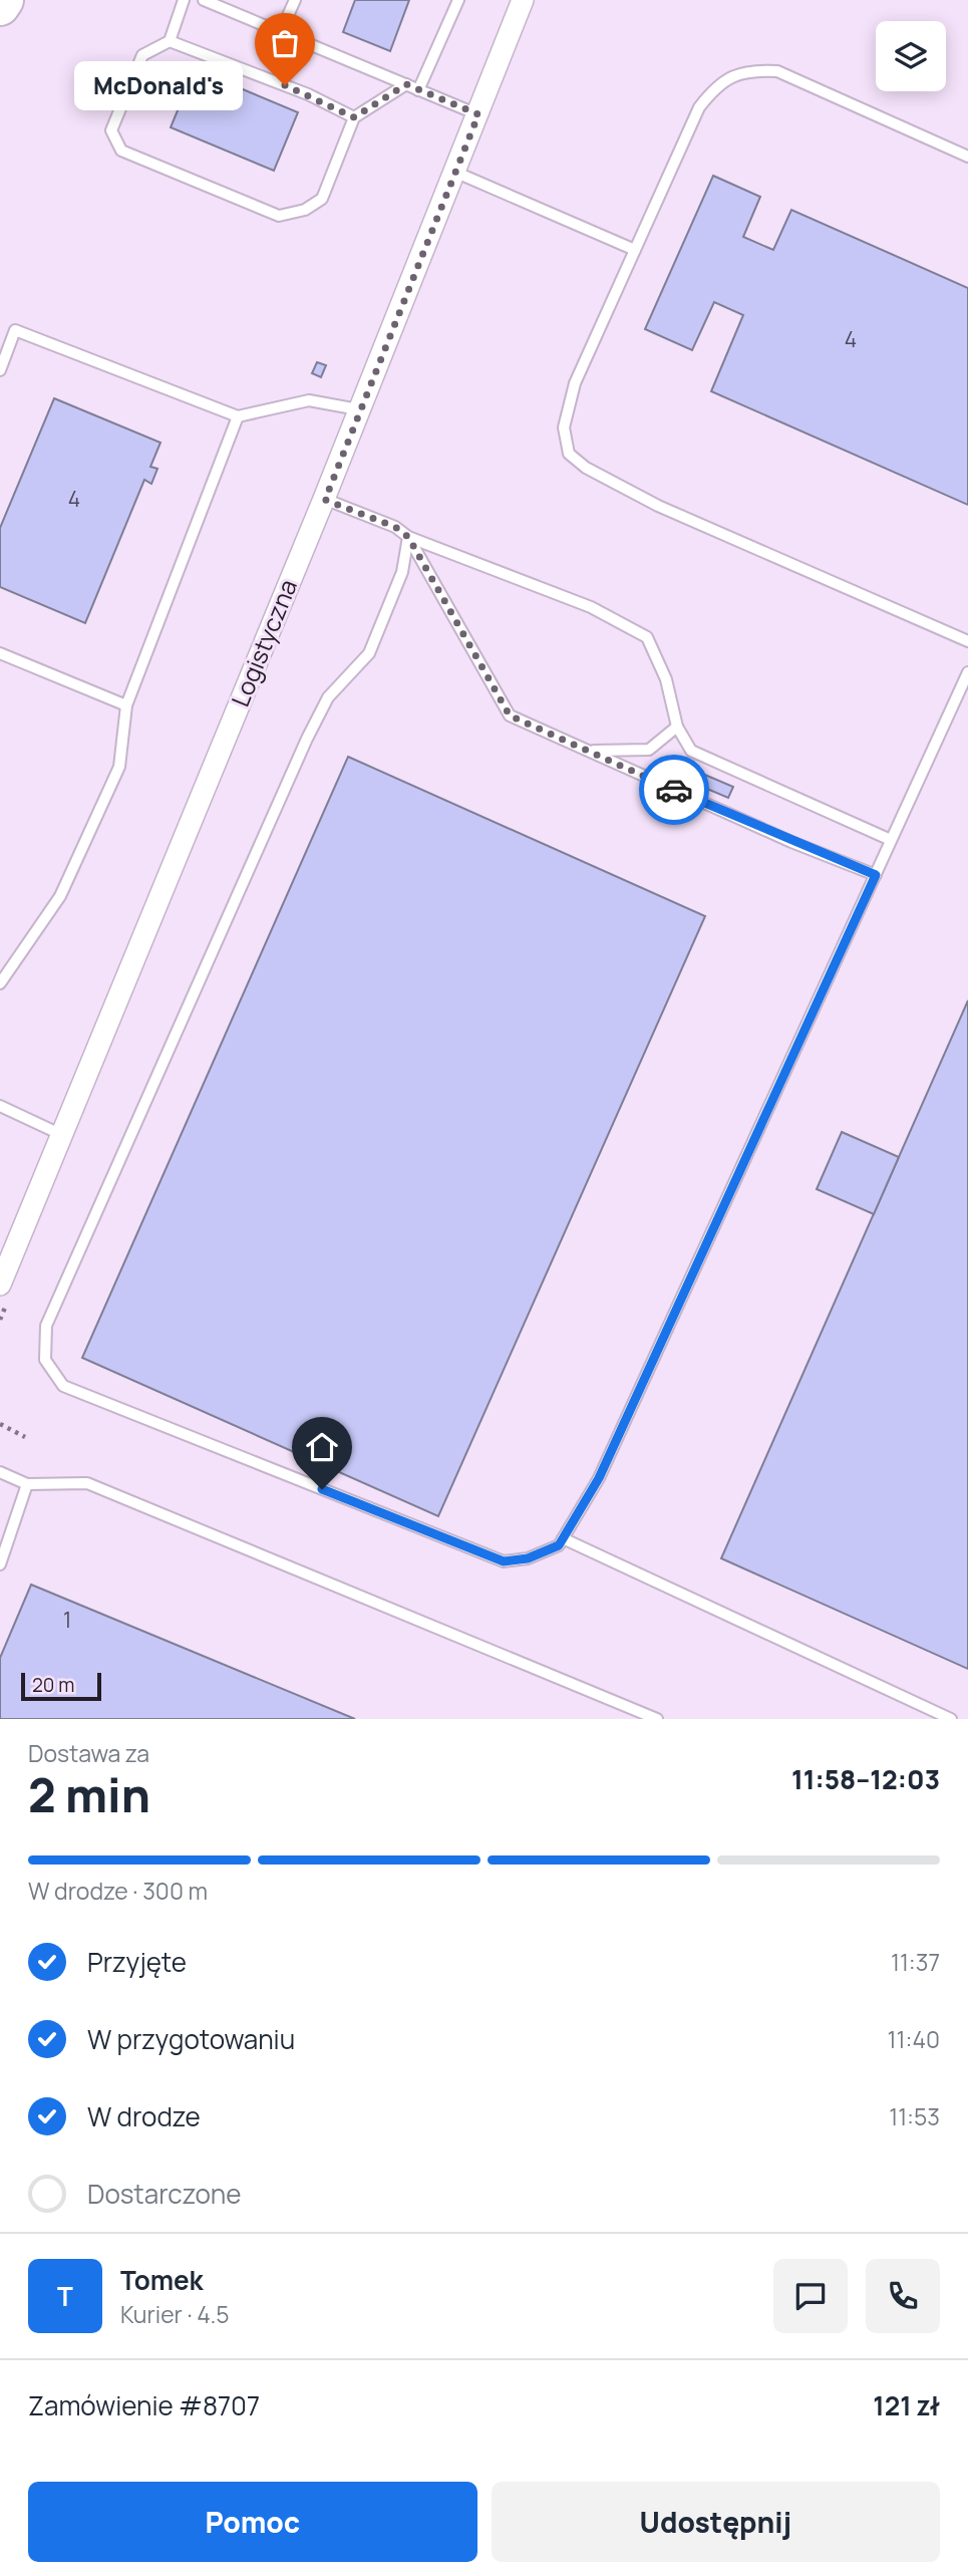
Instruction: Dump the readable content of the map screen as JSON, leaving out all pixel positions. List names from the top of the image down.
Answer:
{
  "streets": {
    "street": ["Logistyczna"]
  },
  "places": ["McDonald's"],
  "house_numbers": ["4", "4", "1"],
  "scale_bar": "20 m",
  "page": {
    "bubble": "McDonald's",
    "scale": "20 m",
    "heading": ["2 min", "Dostawa za", "11:58–12:03"],
    "panel": [
      "Tomek",
      "Kurier · 4.5",
      "Zamówienie #8707",
      "121 zł"
    ],
    "bar": "W drodze · 300 m",
    "list": [
      ["Przyjęte", "11:37"],
      ["W przygotowaniu", "11:40"],
      ["W drodze", "11:53"],
      "Dostarczone"
    ],
    "round": "T",
    "buttons": ["Pomoc", "Udostępnij"]
  }
}
